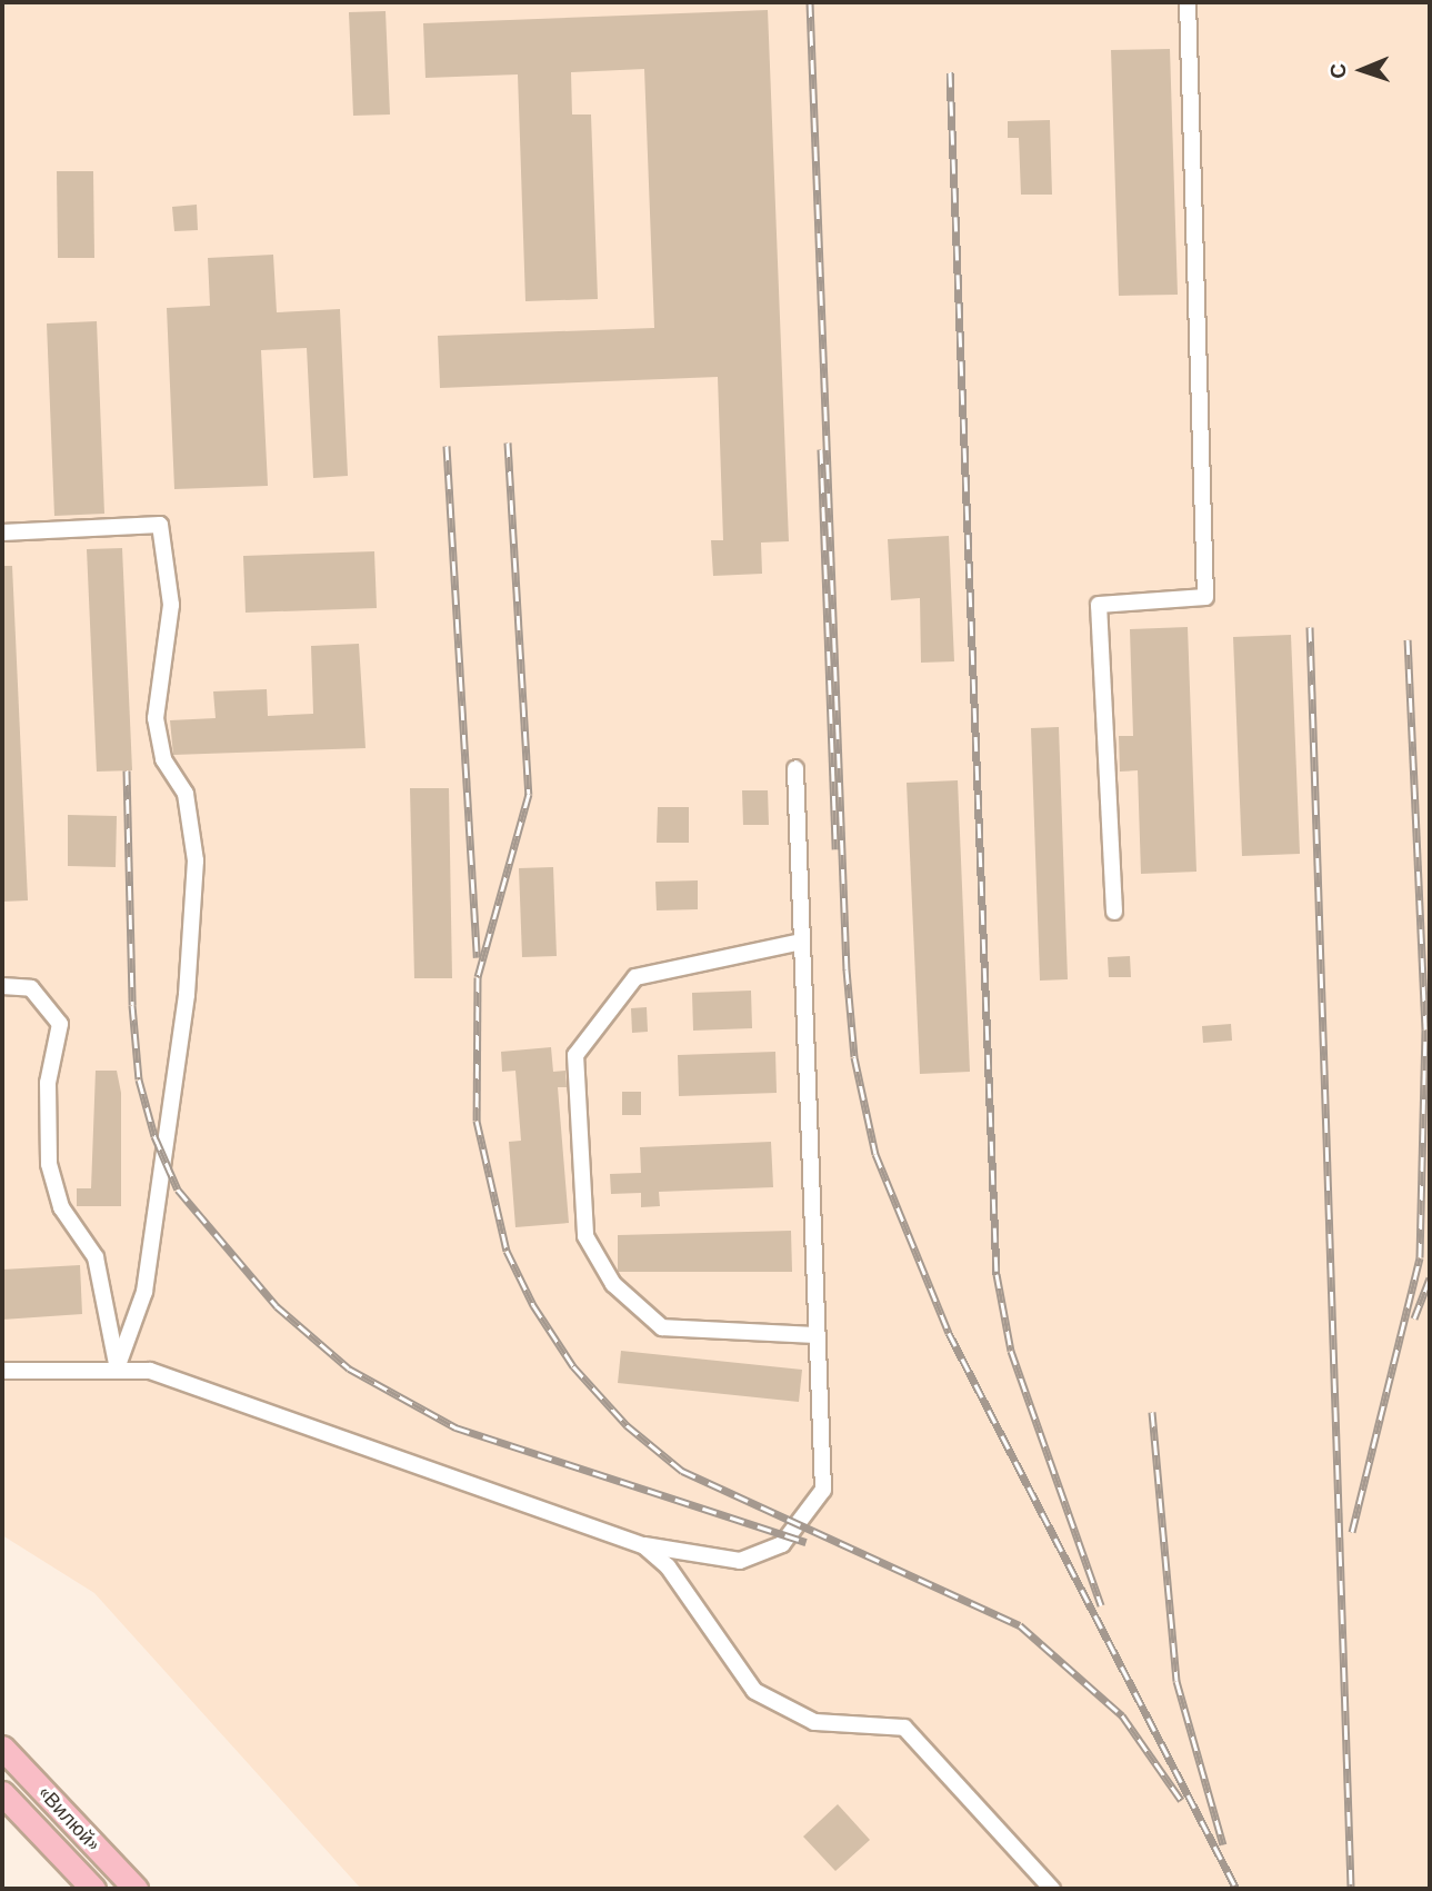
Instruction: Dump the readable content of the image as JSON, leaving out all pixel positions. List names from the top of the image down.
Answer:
{
  "streets": {
    "highway": ["«Вилюй»"]
  },
  "north": "left"
}
